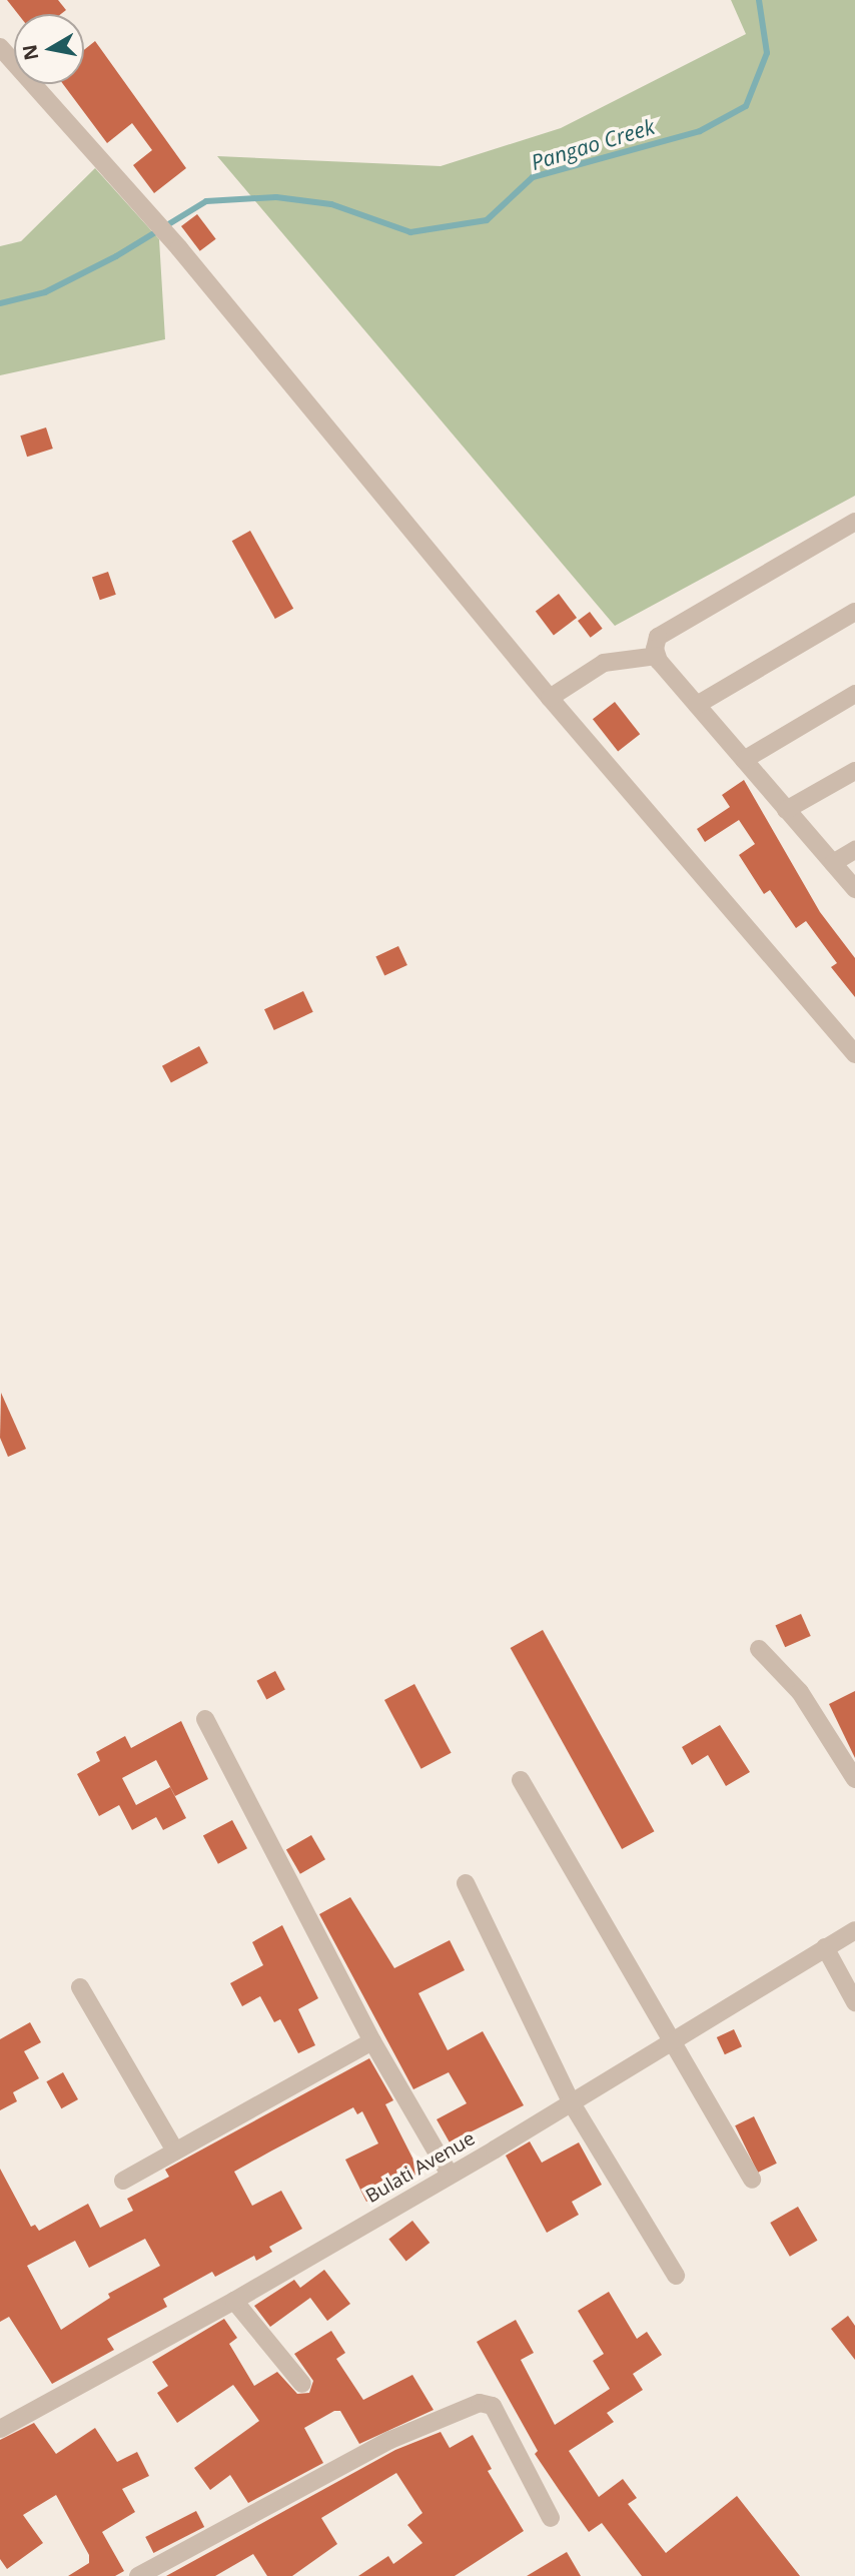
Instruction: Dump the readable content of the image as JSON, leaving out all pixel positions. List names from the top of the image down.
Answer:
{
  "streets": {
    "street": ["Bulati Avenue"]
  },
  "water": ["Pangao Creek"],
  "north": "left"
}
